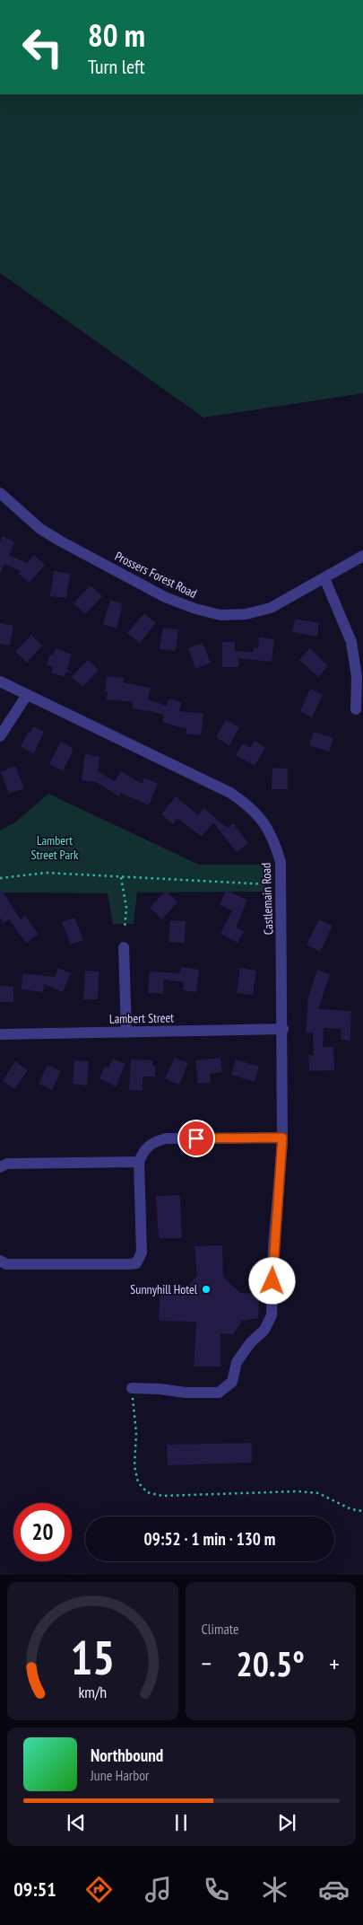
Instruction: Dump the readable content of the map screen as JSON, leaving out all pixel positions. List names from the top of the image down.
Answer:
{
  "streets": {
    "street": ["Prossers Forest Road", "Castlemain Road", "Lambert Street"]
  },
  "crossings": [
    ["Castlemain Road", "Lambert Street"]
  ],
  "parks": ["Lambert Street Park"],
  "places": ["Sunnyhill Hotel"],
  "page": {
    "turn": ["80 m", "Turn left"],
    "limit": "20",
    "trip": "09:52 · 1 min · 130 m",
    "tile": "Climate",
    "heat": ["−", "20.5°", "+"],
    "song": ["Northbound", "June Harbor"],
    "tabs": "09:51",
    "gauge": ["15", "km/h"]
  }
}
